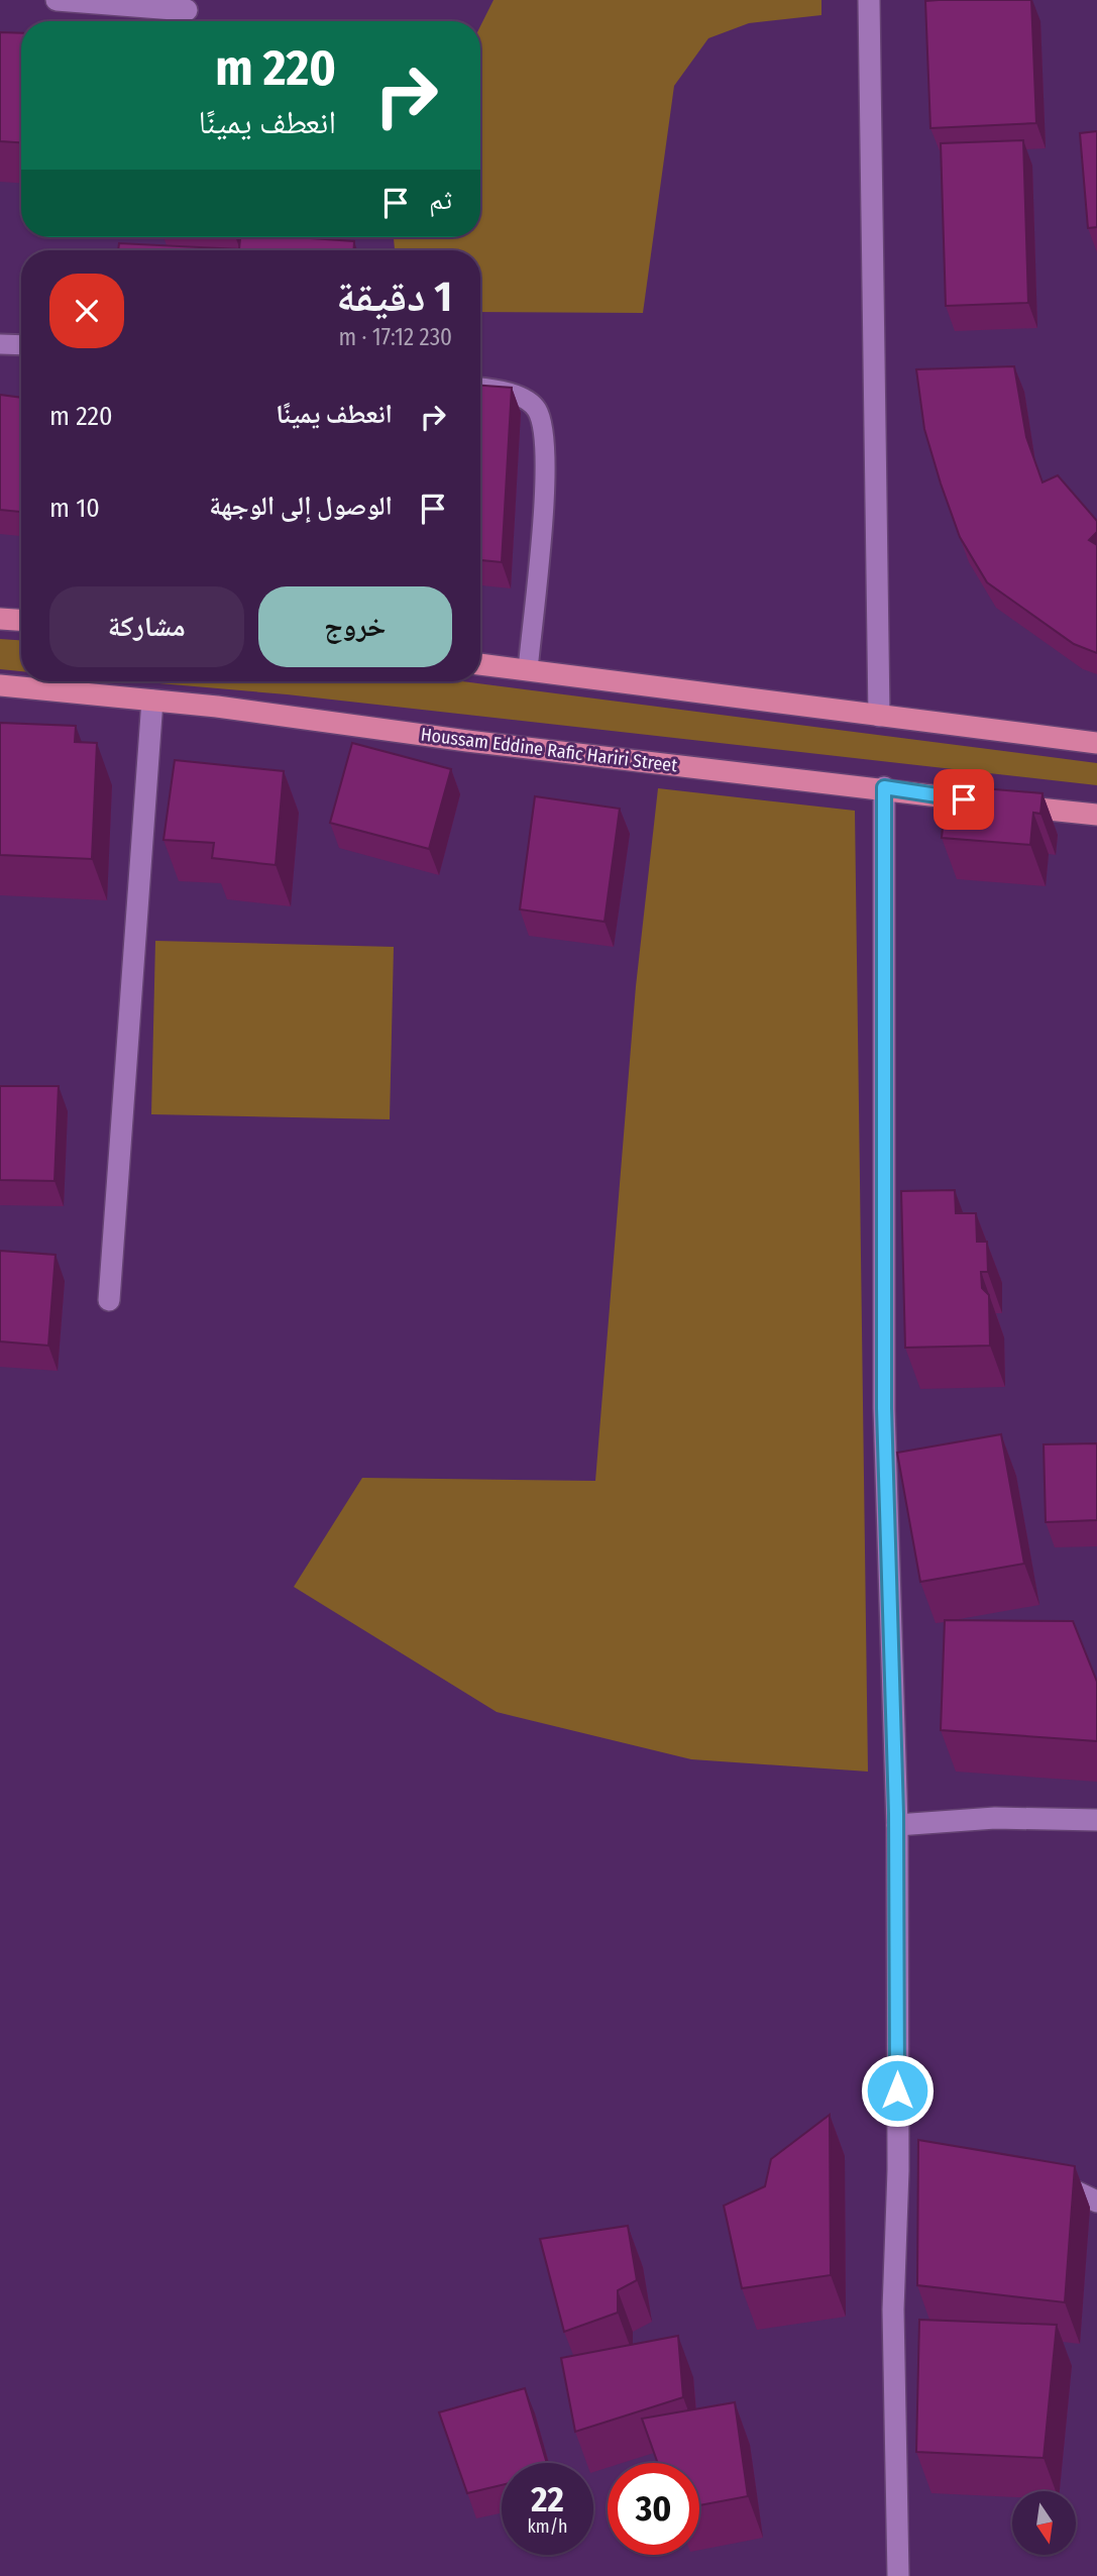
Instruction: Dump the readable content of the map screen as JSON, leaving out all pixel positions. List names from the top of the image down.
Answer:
{
  "streets": {
    "main road": ["Houssam Eddine Rafic Hariri Street"]
  },
  "north": "bottom",
  "page": {
    "turn": ["220 m", "انعطف يمينًا"],
    "then": "ثم",
    "heading": ["1 دقيقة", "230 m · 17:12"],
    "list": [
      {
        "name": "انعطف يمينًا",
        "value": "220 m"
      },
      {
        "name": "الوصول إلى الوجهة",
        "value": "10 m"
      }
    ],
    "buttons": ["خروج", "مشاركة"],
    "speed": "22 km/h",
    "limit": "30"
  }
}
